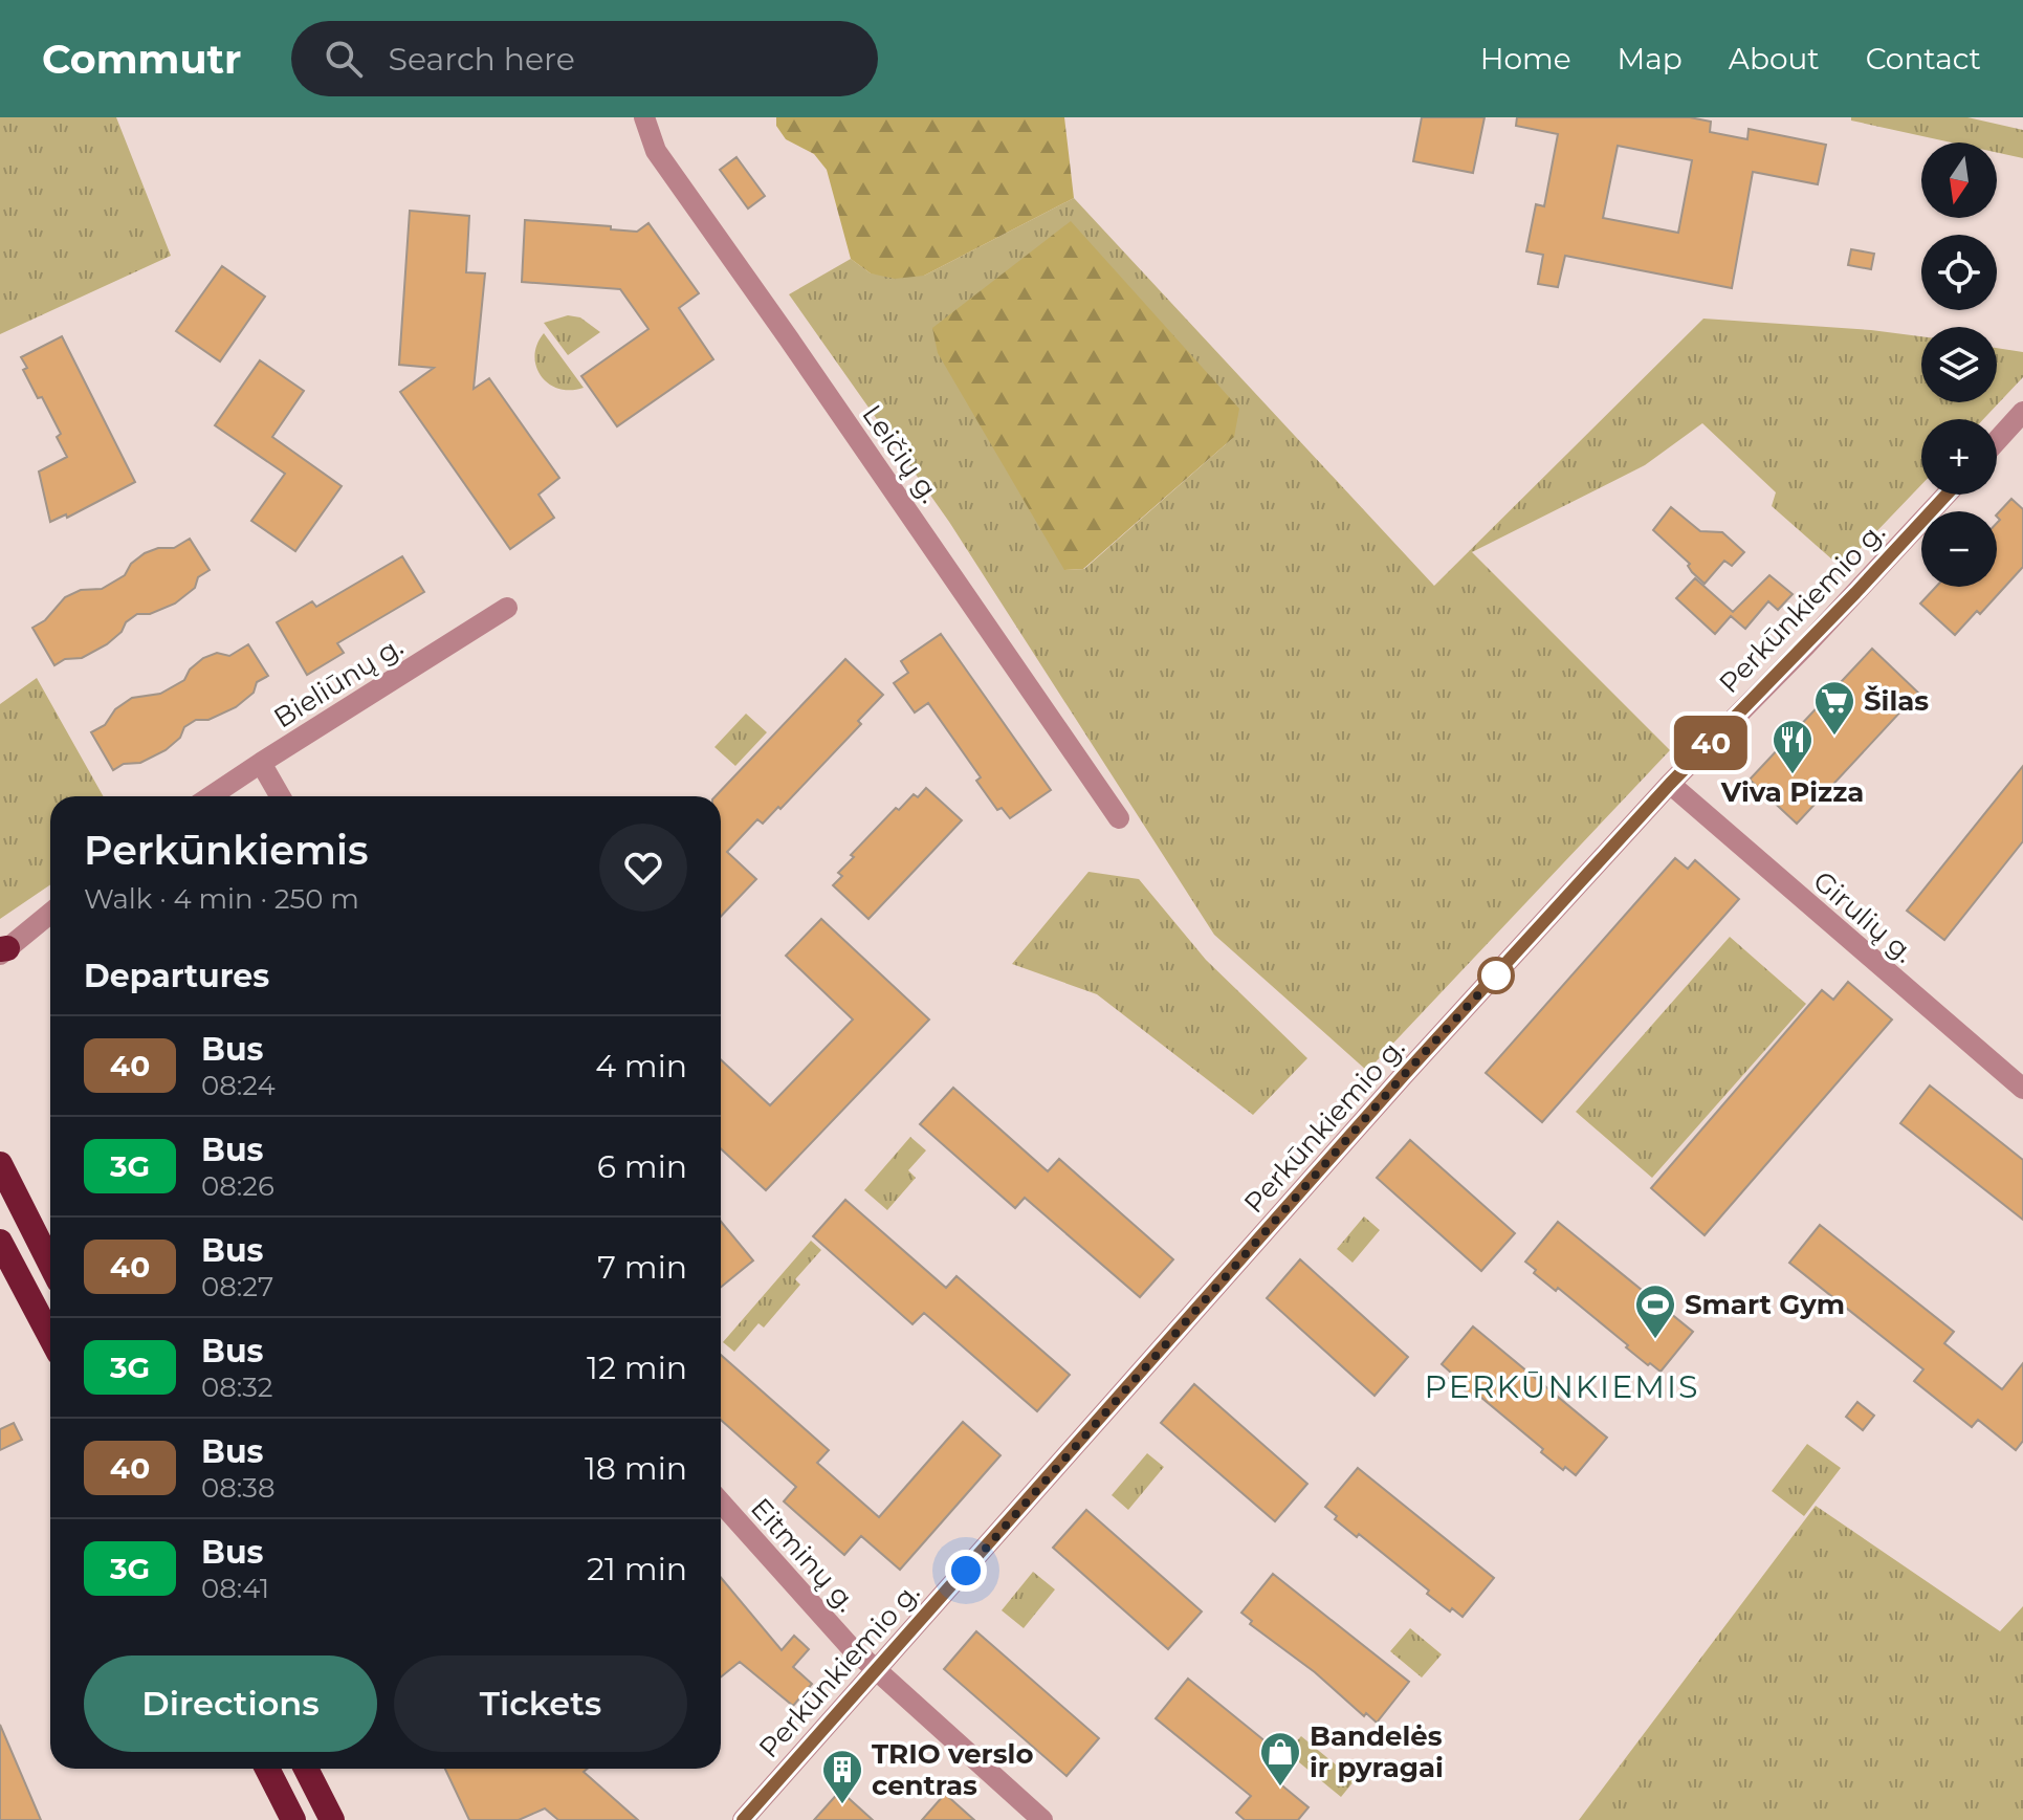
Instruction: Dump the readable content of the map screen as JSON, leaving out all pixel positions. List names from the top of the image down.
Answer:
{
  "streets": {
    "street": [
      "Leičių g.",
      "Perkūnkiemio g.",
      "Bieliūnų g.",
      "Girulių g.",
      "Eitminų g."
    ]
  },
  "crossings": [
    ["Perkūnkiemio g.", "Girulių g."],
    ["Perkūnkiemio g.", "Eitminų g."]
  ],
  "districts": ["PERKŪNKIEMIS"],
  "places": {
    "supermarket": ["Šilas"],
    "restaurant": ["Viva Pizza"],
    "sports": ["Smart Gym"],
    "shop": ["Bandelės ir pyragai"],
    "building": ["TRIO verslo centras"]
  },
  "lines": ["bus line 40"],
  "north": "bottom",
  "page": {
    "header": "Commutr",
    "search": "Search here",
    "nav": [
      "Home",
      "Map",
      "About",
      "Contact"
    ],
    "on_map": "40",
    "map_buttons": ["+", "−"],
    "heading": [
      ["Perkūnkiemis", "Walk · 4 min · 250 m"],
      "Departures"
    ],
    "list": [
      {
        "mark": "40",
        "name": "Bus",
        "note": "08:24",
        "value": "4 min"
      },
      {
        "mark": "3G",
        "name": "Bus",
        "note": "08:26",
        "value": "6 min"
      },
      {
        "mark": "40",
        "name": "Bus",
        "note": "08:27",
        "value": "7 min"
      },
      {
        "mark": "3G",
        "name": "Bus",
        "note": "08:32",
        "value": "12 min"
      },
      {
        "mark": "40",
        "name": "Bus",
        "note": "08:38",
        "value": "18 min"
      },
      {
        "mark": "3G",
        "name": "Bus",
        "note": "08:41",
        "value": "21 min"
      }
    ],
    "buttons": ["Directions", "Tickets"]
  }
}
